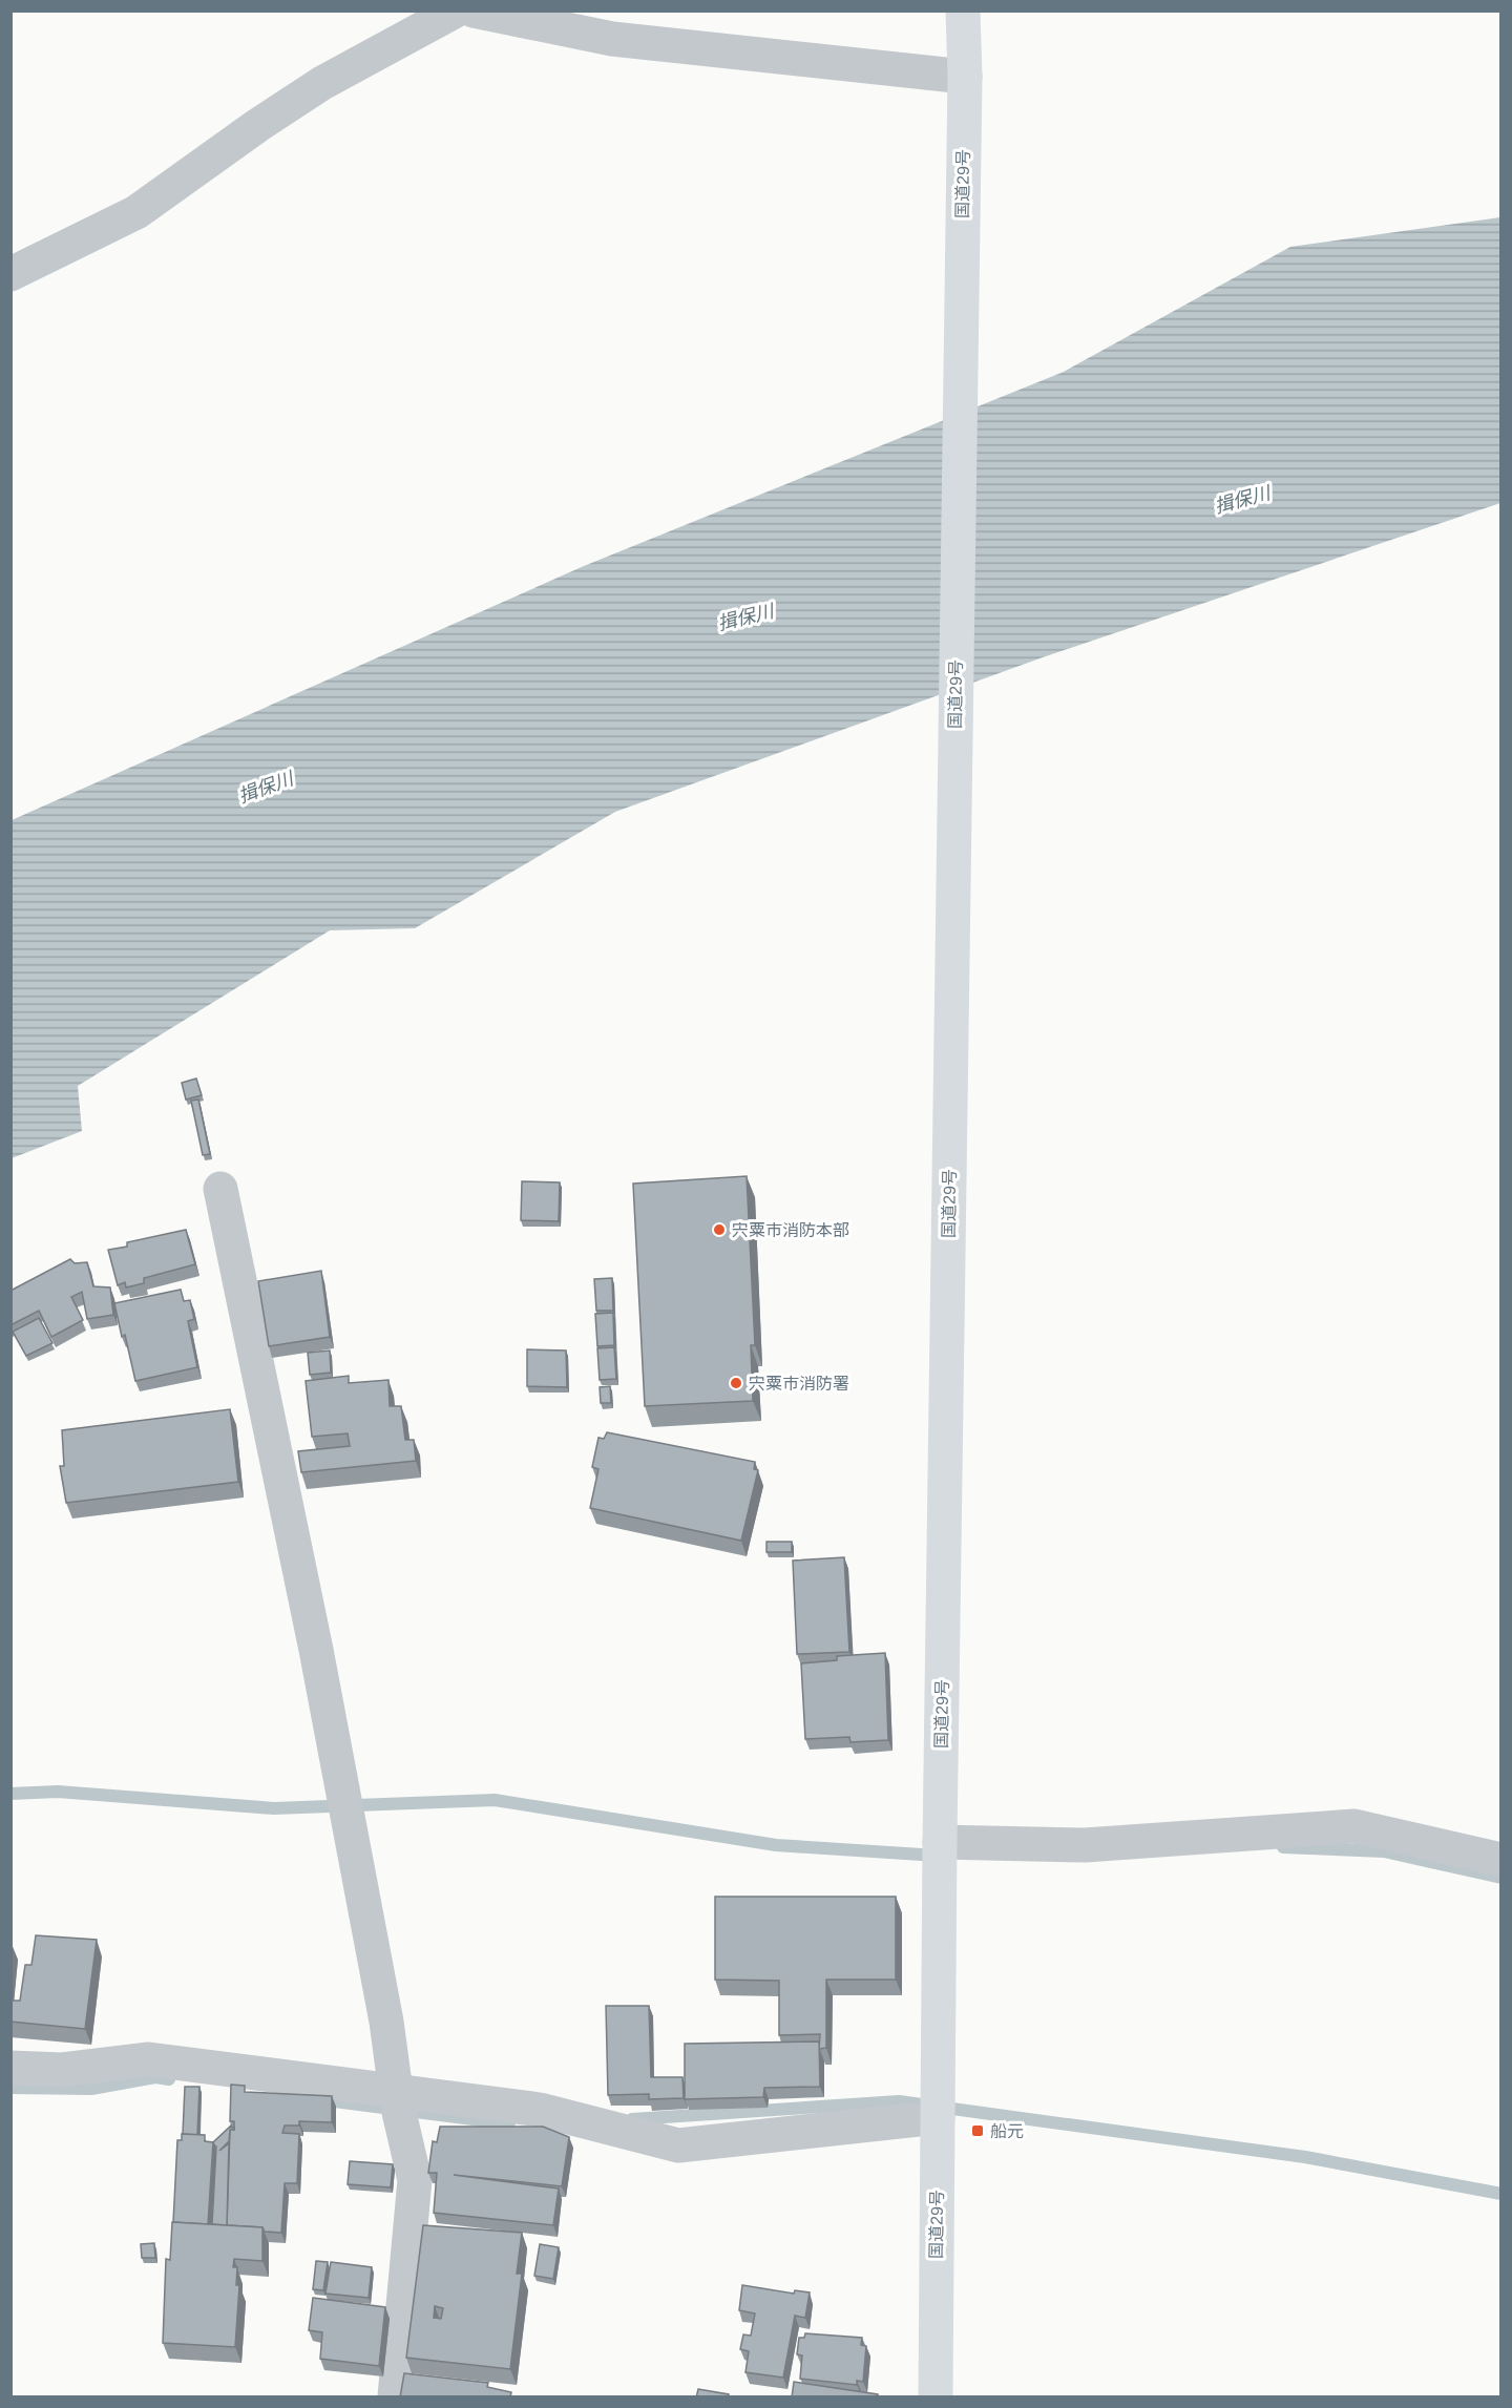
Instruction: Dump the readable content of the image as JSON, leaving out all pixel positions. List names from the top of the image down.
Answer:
{
  "streets": {
    "highway": ["国道29号"]
  },
  "water": ["揖保川"],
  "places": {
    "other": ["宍粟市消防本部", "宍粟市消防署"],
    "transit": ["船元"]
  }
}
